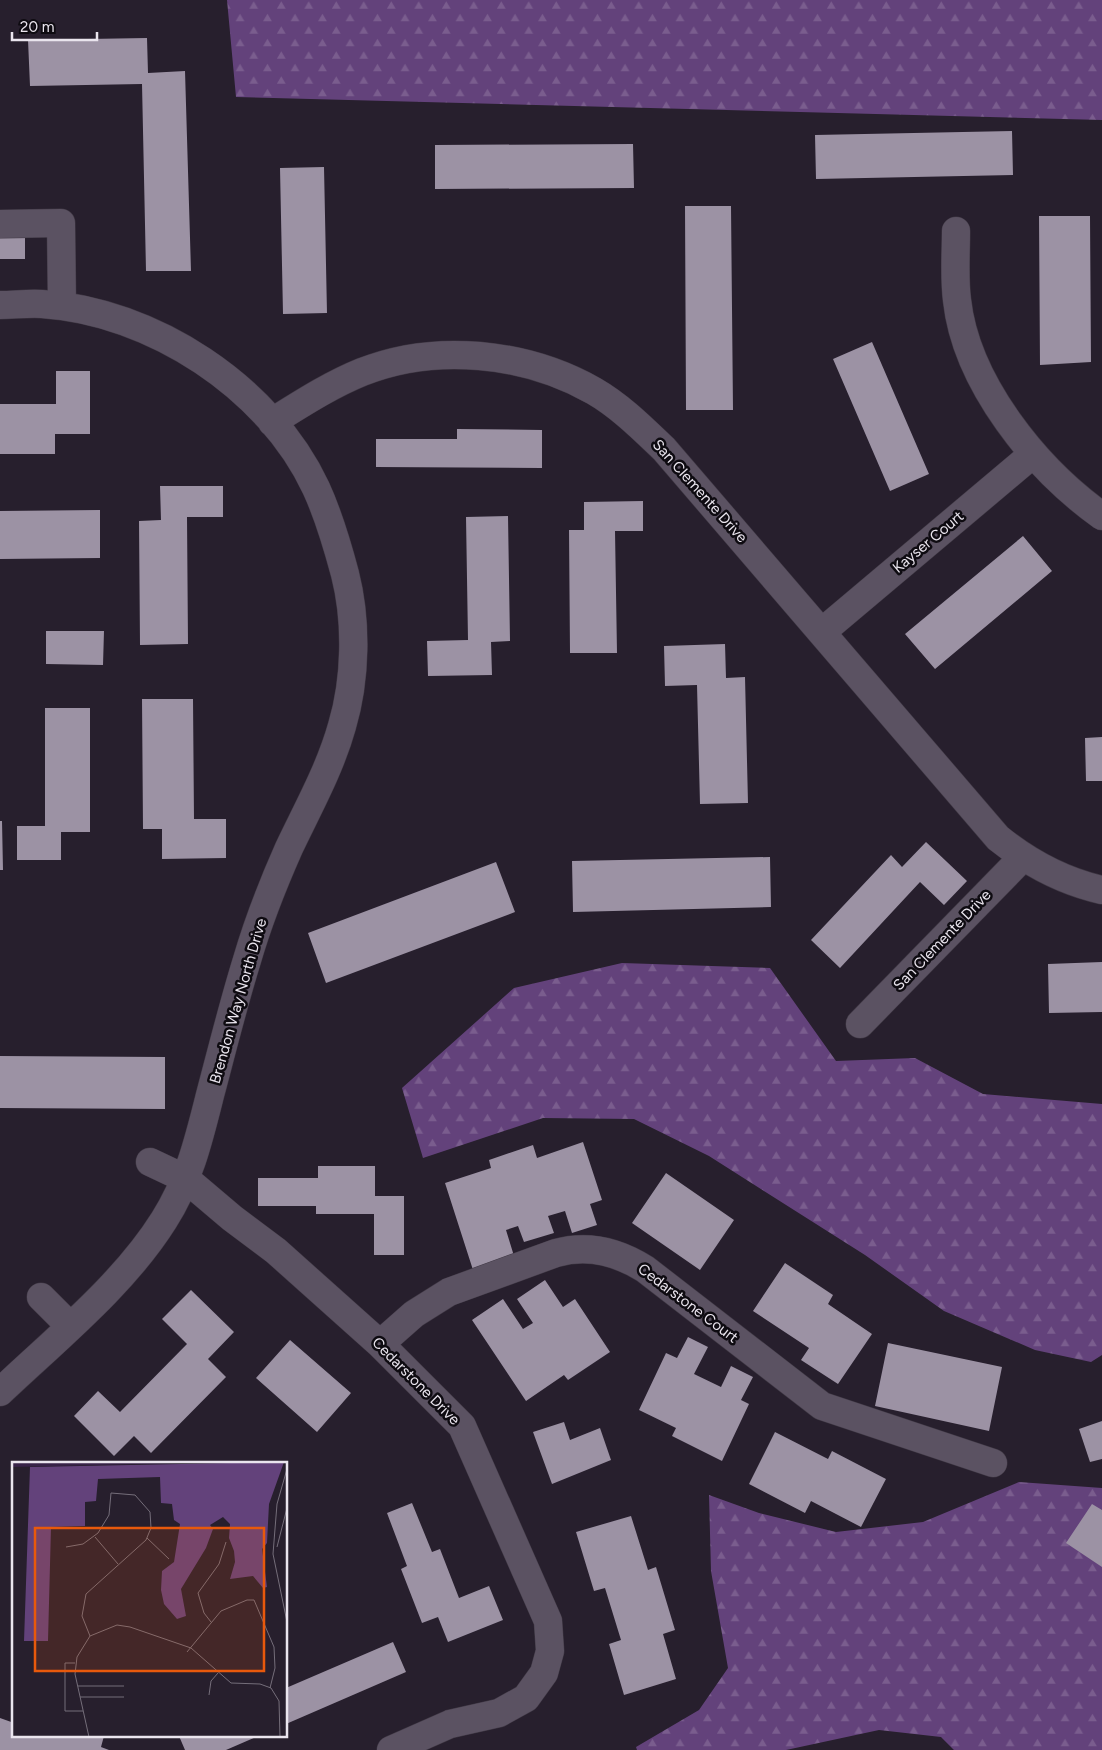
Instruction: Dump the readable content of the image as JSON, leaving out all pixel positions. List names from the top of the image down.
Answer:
{
  "streets": {
    "street": [
      "San Clemente Drive",
      "Kayser Court",
      "Brendon Way North Drive",
      "Cedarstone Court",
      "Cedarstone Drive"
    ]
  },
  "crossings": [
    ["San Clemente Drive", "Kayser Court"],
    ["San Clemente Drive", "Brendon Way North Drive"],
    ["Brendon Way North Drive", "Cedarstone Drive"],
    ["Cedarstone Court", "Cedarstone Drive"]
  ],
  "scale_bar": "20 m"
}
